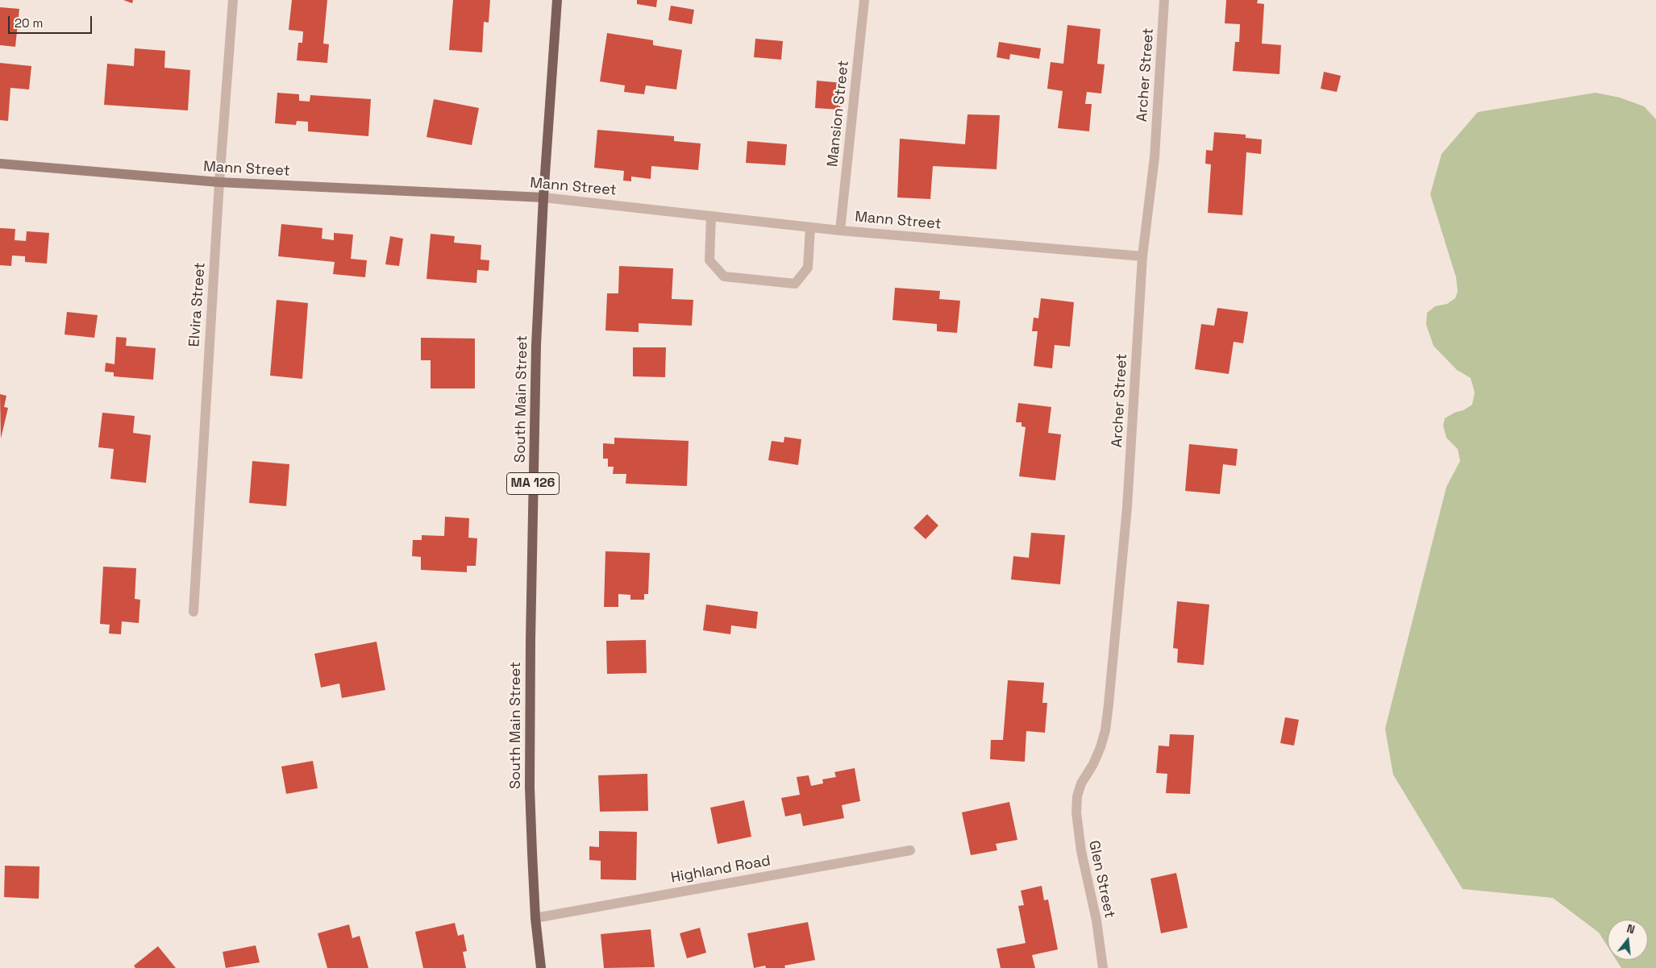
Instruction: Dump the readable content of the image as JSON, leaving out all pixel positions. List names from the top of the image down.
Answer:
{
  "streets": {
    "main road": ["South Main Street", "MA 126"],
    "street": [
      "Archer Street",
      "Mansion Street",
      "Mann Street",
      "Elvira Street",
      "Highland Road",
      "Glen Street"
    ]
  },
  "crossings": [
    ["Archer Street", "Mann Street"],
    ["Archer Street", "Glen Street"],
    ["Mansion Street", "Mann Street"],
    ["Mann Street", "Elvira Street"],
    ["Mann Street", "South Main Street"],
    ["South Main Street", "Highland Road"]
  ],
  "scale_bar": "20 m",
  "north": "top"
}
